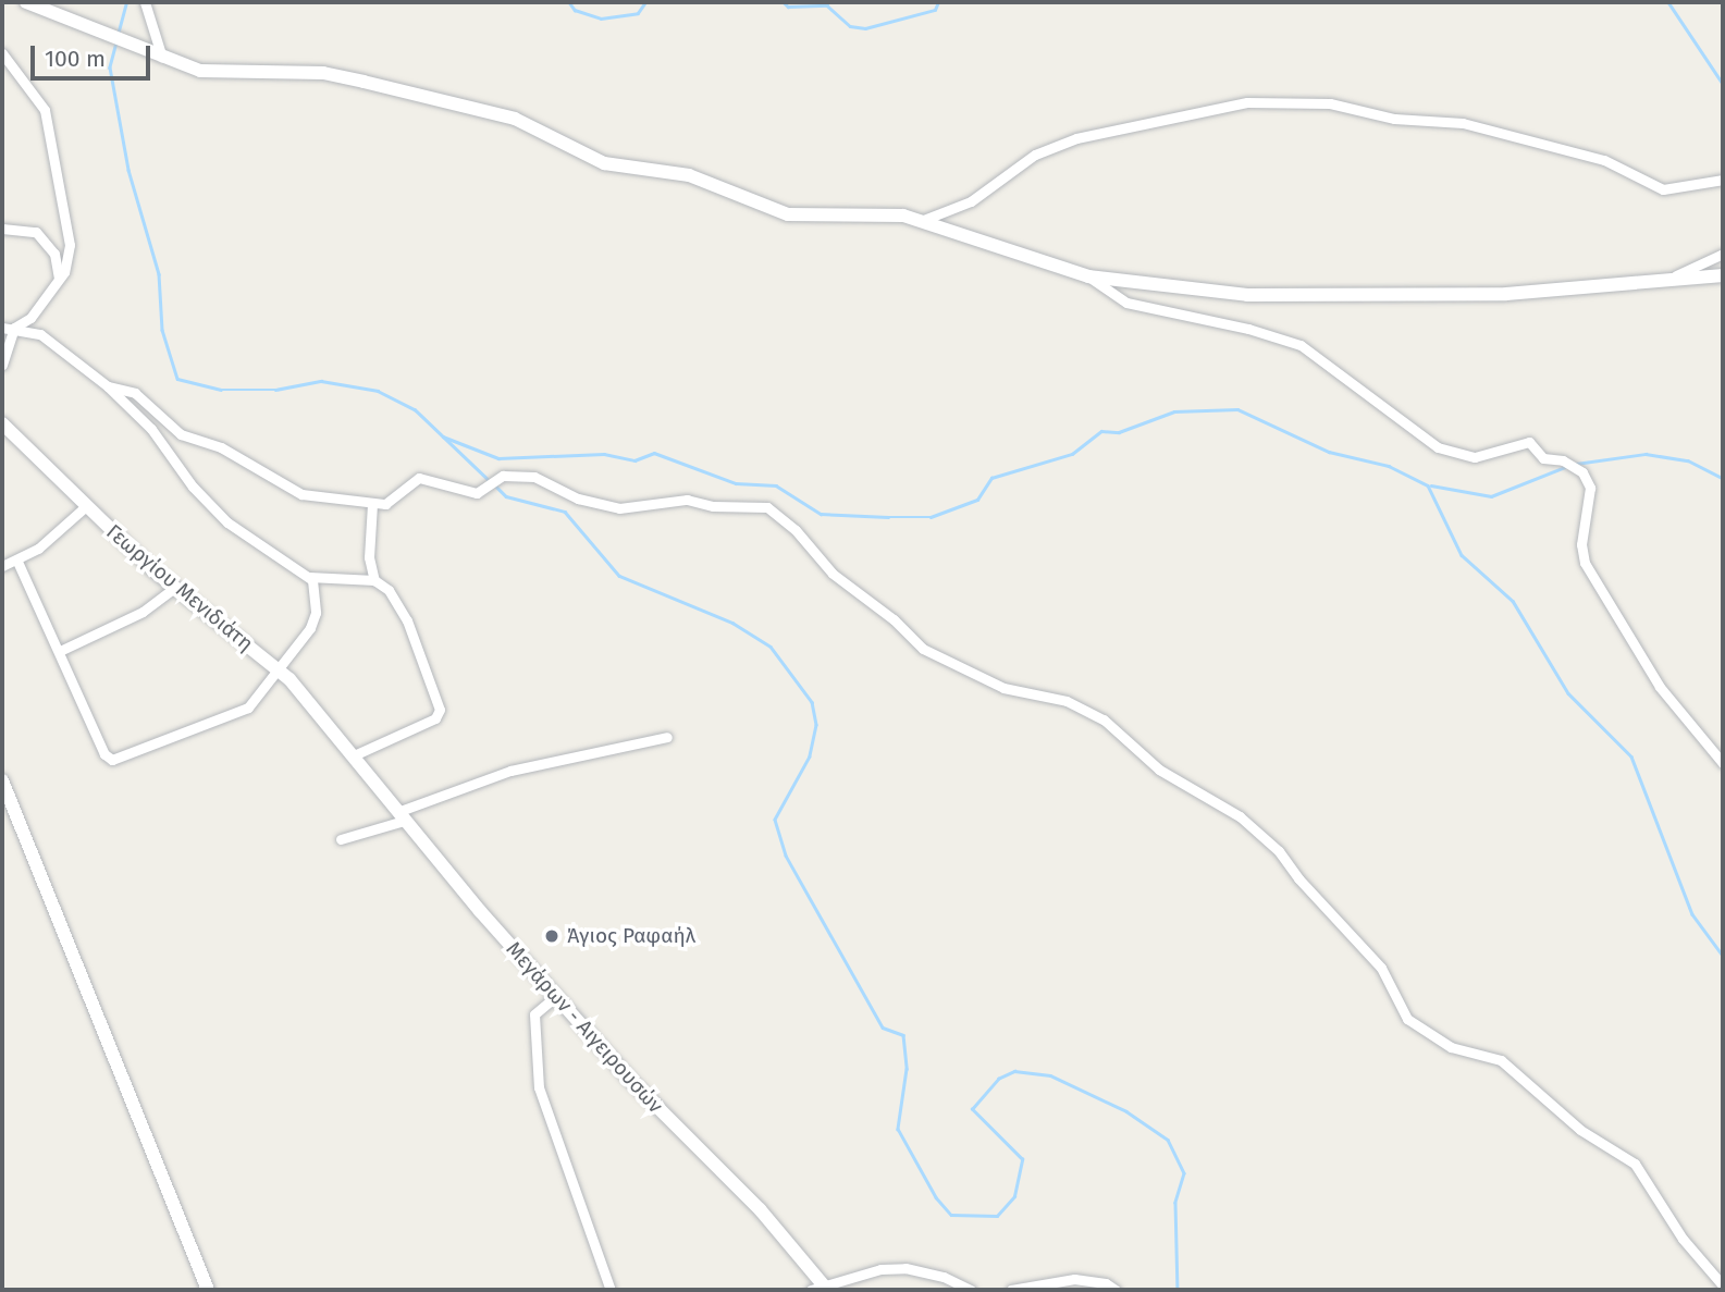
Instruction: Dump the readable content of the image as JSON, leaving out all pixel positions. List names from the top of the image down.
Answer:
{
  "streets": {
    "street": ["Γεωργίου Μενιδιάτη", "Μεγάρων - Αιγειρουσών"]
  },
  "crossings": [
    ["Γεωργίου Μενιδιάτη", "Μεγάρων - Αιγειρουσών"]
  ],
  "places": ["Άγιος Ραφαήλ"],
  "scale_bar": "100 m"
}
